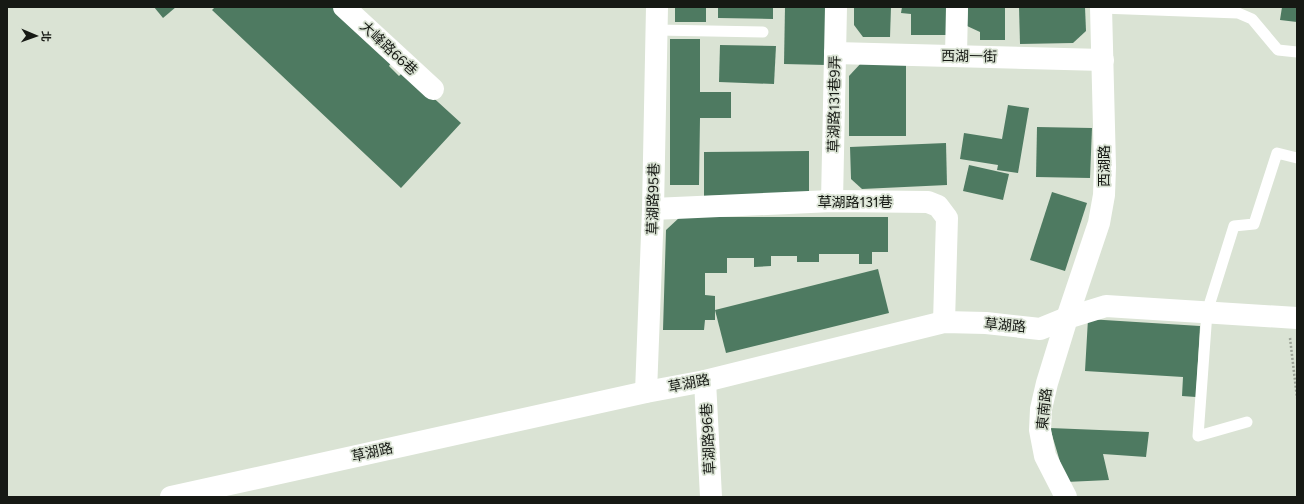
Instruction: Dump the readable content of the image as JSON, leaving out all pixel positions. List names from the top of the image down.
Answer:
{
  "streets": {
    "street": [
      "大峰路66巷",
      "西湖一街",
      "草湖路131巷9弄",
      "西湖路",
      "草湖路95巷",
      "草湖路131巷",
      "草湖路",
      "東南路",
      "草湖路96巷"
    ]
  },
  "crossings": [
    ["西湖一街", "草湖路131巷9弄"],
    ["西湖一街", "西湖路"],
    ["草湖路131巷9弄", "草湖路131巷"],
    ["西湖路", "草湖路"],
    ["西湖路", "東南路"],
    ["草湖路95巷", "草湖路131巷"],
    ["草湖路95巷", "草湖路"],
    ["草湖路131巷", "草湖路"],
    ["草湖路", "東南路"],
    ["草湖路", "草湖路96巷"]
  ],
  "north": "right"
}
